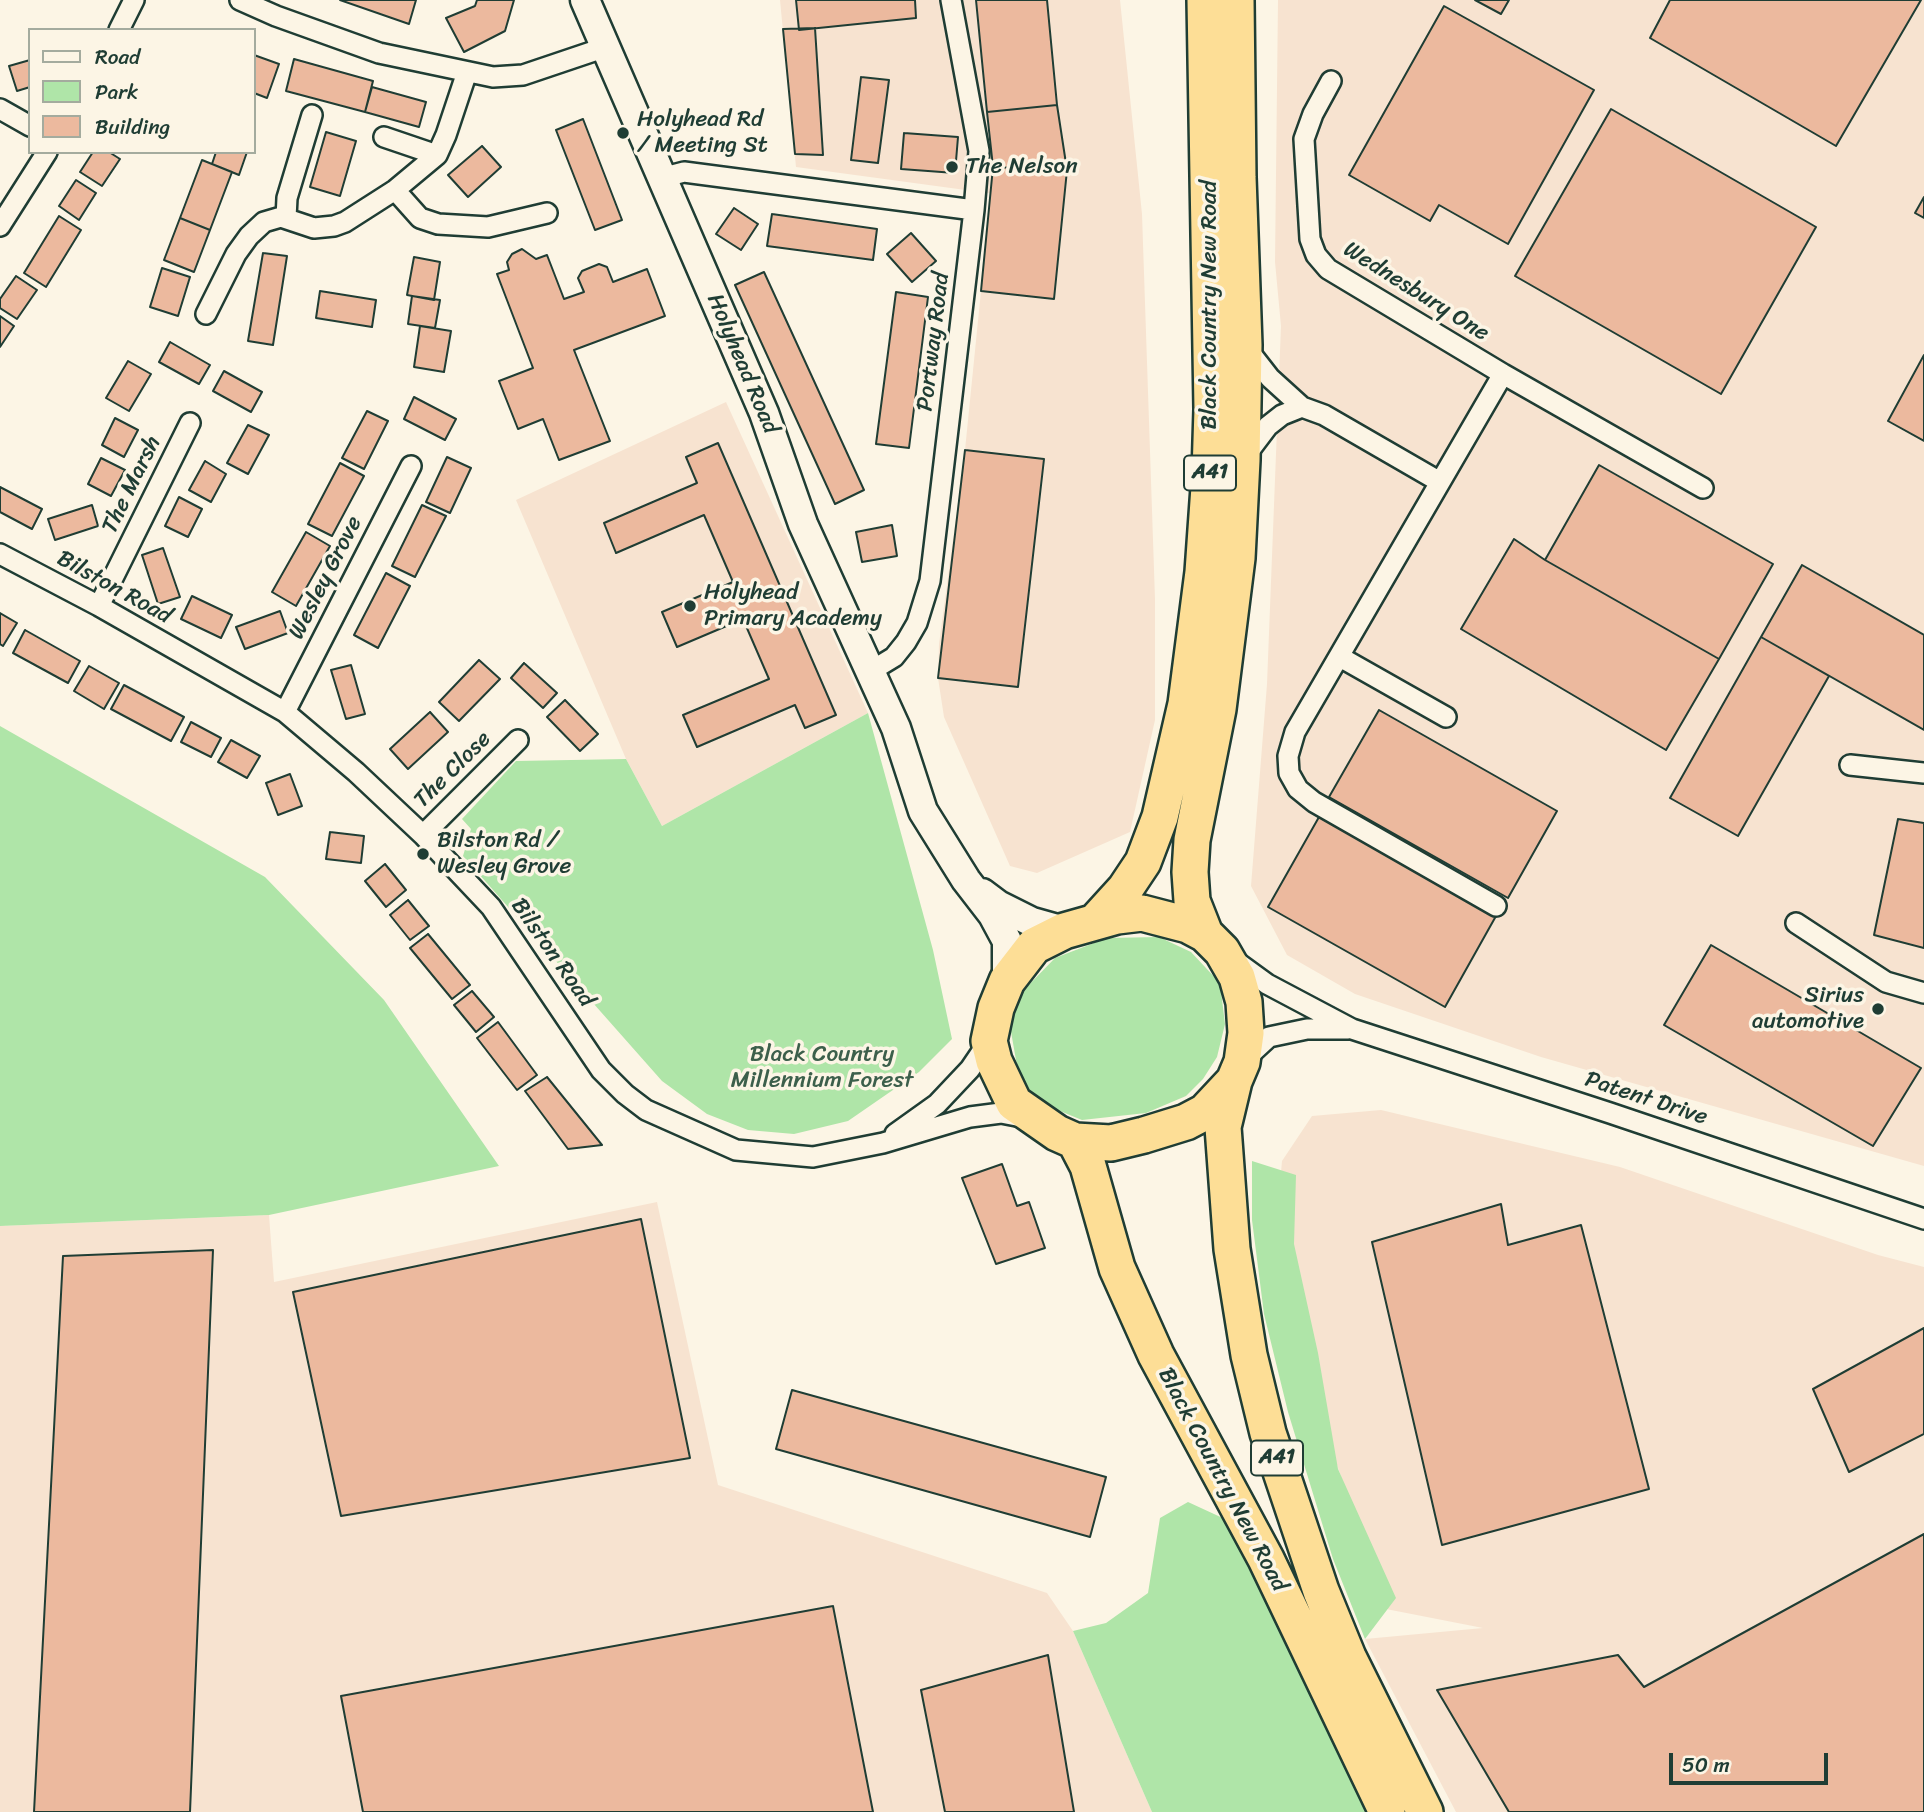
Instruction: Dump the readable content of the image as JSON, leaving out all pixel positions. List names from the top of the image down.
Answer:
{
  "streets": {
    "highway": ["Black Country New Road", "A41"],
    "street": [
      "Wednesbury One",
      "Portway Road",
      "Holyhead Road",
      "The Marsh",
      "Wesley Grove",
      "Bilston Road",
      "The Close",
      "Patent Drive"
    ]
  },
  "crossings": [
    ["Black Country New Road", "Holyhead Road"],
    ["Black Country New Road", "A41"],
    ["Black Country New Road", "Bilston Road"],
    ["Black Country New Road", "Patent Drive"],
    ["Portway Road", "Holyhead Road"],
    ["Holyhead Road", "A41"],
    ["Holyhead Road", "Bilston Road"],
    ["Holyhead Road", "Patent Drive"],
    ["A41", "Bilston Road"],
    ["A41", "Patent Drive"],
    ["The Marsh", "Bilston Road"],
    ["Wesley Grove", "Bilston Road"],
    ["Bilston Road", "The Close"],
    ["Bilston Road", "Patent Drive"]
  ],
  "parks": ["Black Country Millennium Forest"],
  "places": [
    "Holyhead Rd / Meeting St",
    "The Nelson",
    "Holyhead Primary Academy",
    "Bilston Rd / Wesley Grove",
    "Sirius automotive"
  ],
  "legend": ["Road", "Park", "Building"],
  "scale_bar": "50 m"
}
